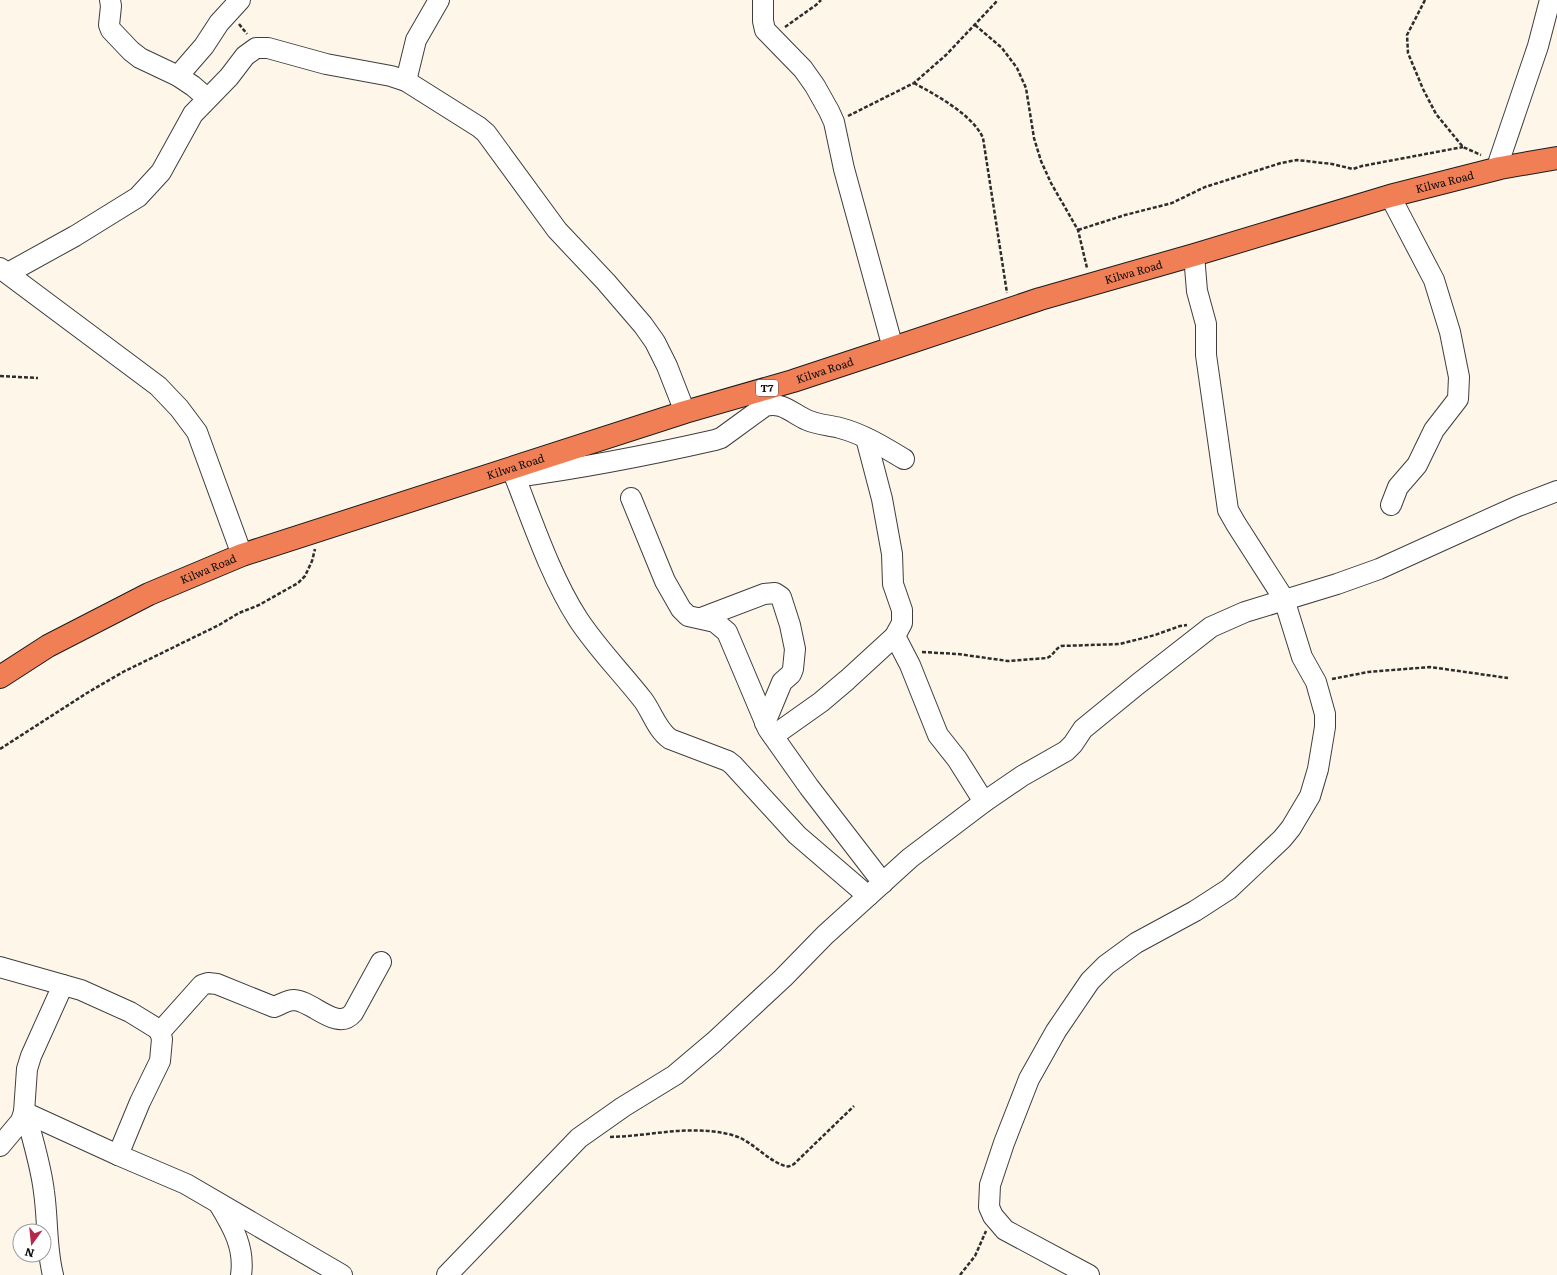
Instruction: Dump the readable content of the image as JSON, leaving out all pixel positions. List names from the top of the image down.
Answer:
{
  "streets": {
    "highway": ["Kilwa Road", "T7"]
  },
  "north": "bottom"
}
